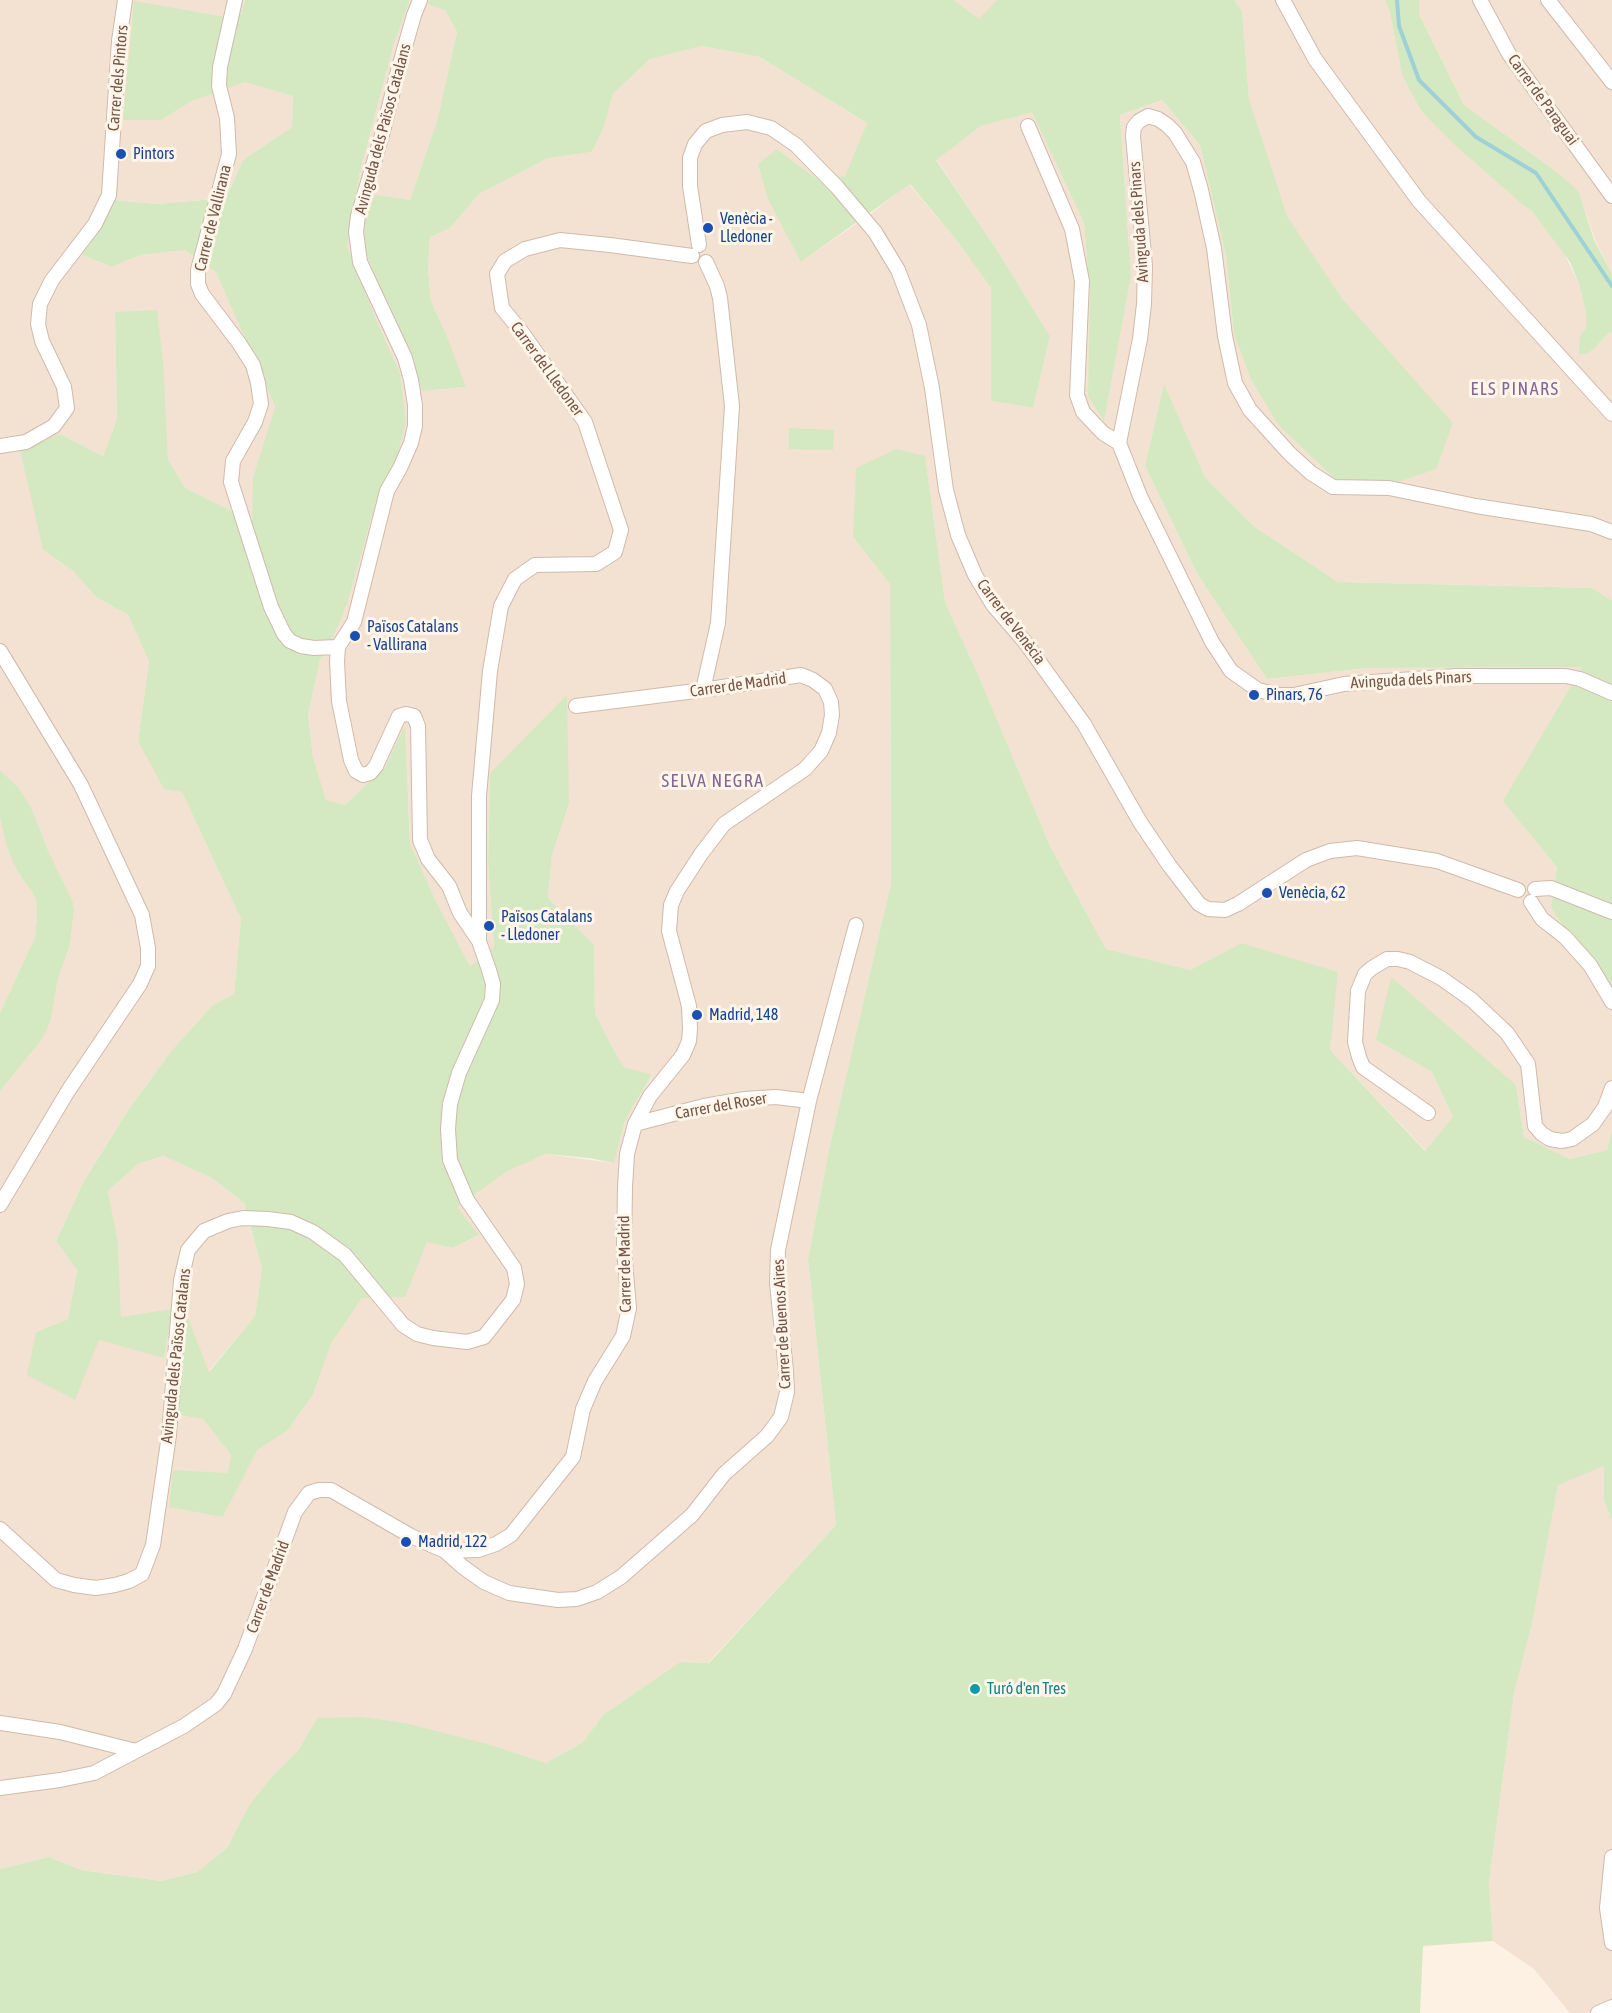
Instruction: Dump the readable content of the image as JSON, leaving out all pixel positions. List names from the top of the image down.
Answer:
{
  "streets": {
    "street": [
      "Carrer dels Pintors",
      "Carrer de Paraguai",
      "Avinguda dels Països Catalans",
      "Carrer de Vallirana",
      "Avinguda dels Pinars",
      "Carrer del Lledoner",
      "Carrer de Venècia",
      "Carrer de Madrid",
      "Carrer del Roser",
      "Carrer de Buenos Aires"
    ]
  },
  "crossings": [
    ["Avinguda dels Països Catalans", "Carrer de Vallirana"],
    ["Avinguda dels Països Catalans", "Carrer del Lledoner"],
    ["Carrer del Lledoner", "Carrer de Venècia"],
    ["Carrer de Venècia", "Carrer de Madrid"],
    ["Carrer de Madrid", "Carrer del Roser"],
    ["Carrer de Madrid", "Carrer de Buenos Aires"],
    ["Carrer del Roser", "Carrer de Buenos Aires"]
  ],
  "districts": ["ELS PINARS", "SELVA NEGRA"],
  "places": [
    "Pintors",
    "Venècia - Lledoner",
    "Països Catalans - Vallirana",
    "Pinars, 76",
    "Venècia, 62",
    "Països Catalans - Lledoner",
    "Madrid, 148",
    "Madrid, 122",
    "Turó d'en Tres"
  ]
}
